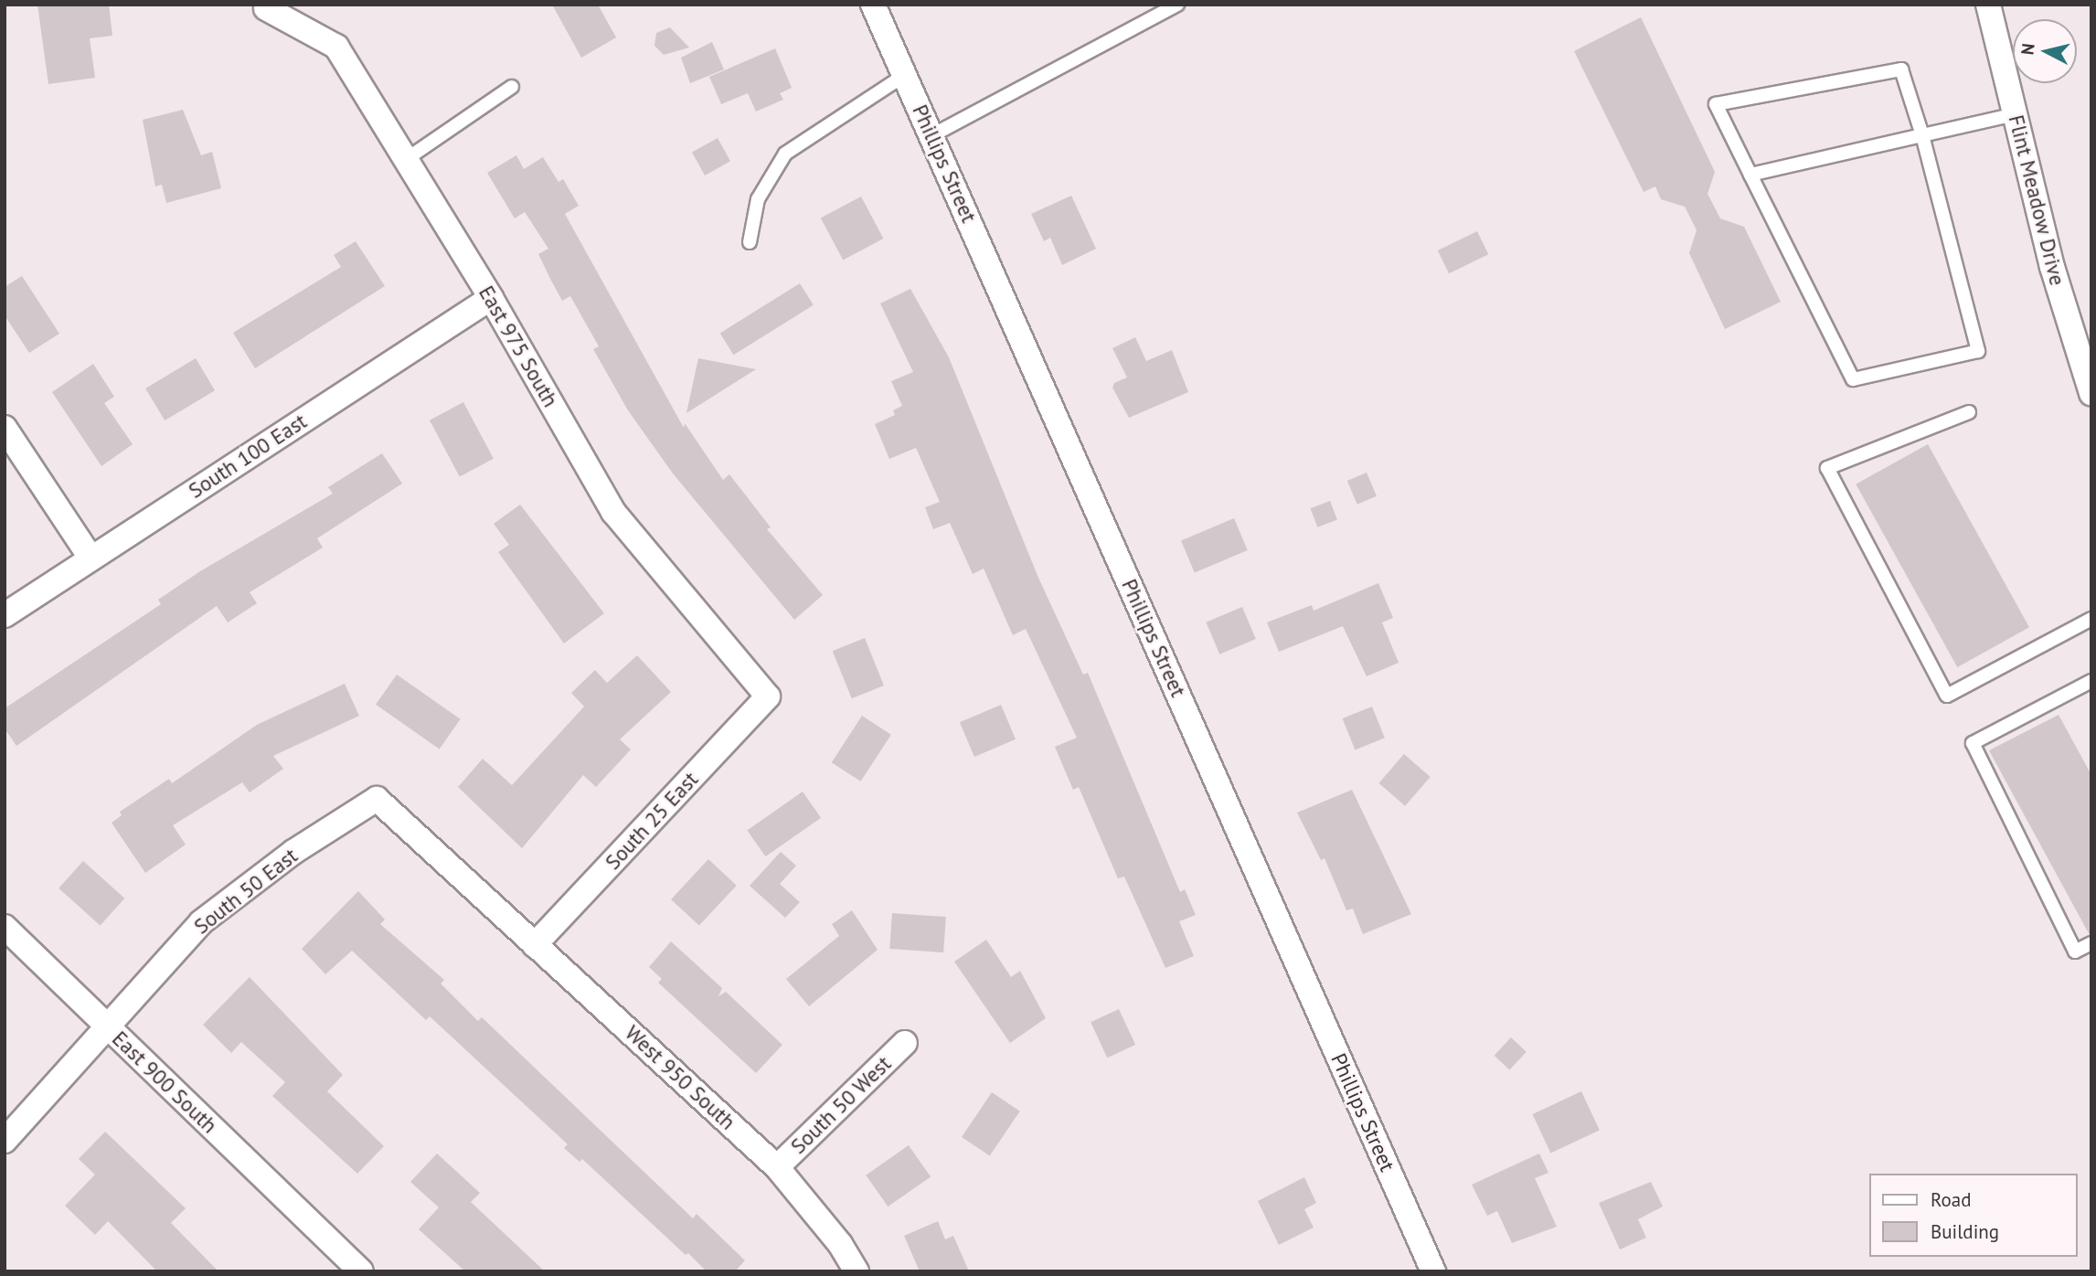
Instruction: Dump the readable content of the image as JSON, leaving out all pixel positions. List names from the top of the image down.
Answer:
{
  "streets": {
    "street": [
      "Phillips Street",
      "Flint Meadow Drive",
      "East 975 South",
      "South 100 East",
      "South 25 East",
      "South 50 East",
      "West 950 South",
      "East 900 South",
      "South 50 West"
    ]
  },
  "crossings": [
    ["East 975 South", "South 100 East"],
    ["East 975 South", "South 25 East"],
    ["South 25 East", "West 950 South"],
    ["South 50 East", "West 950 South"],
    ["South 50 East", "East 900 South"],
    ["West 950 South", "South 50 West"]
  ],
  "legend": ["Road", "Building"],
  "north": "left"
}
